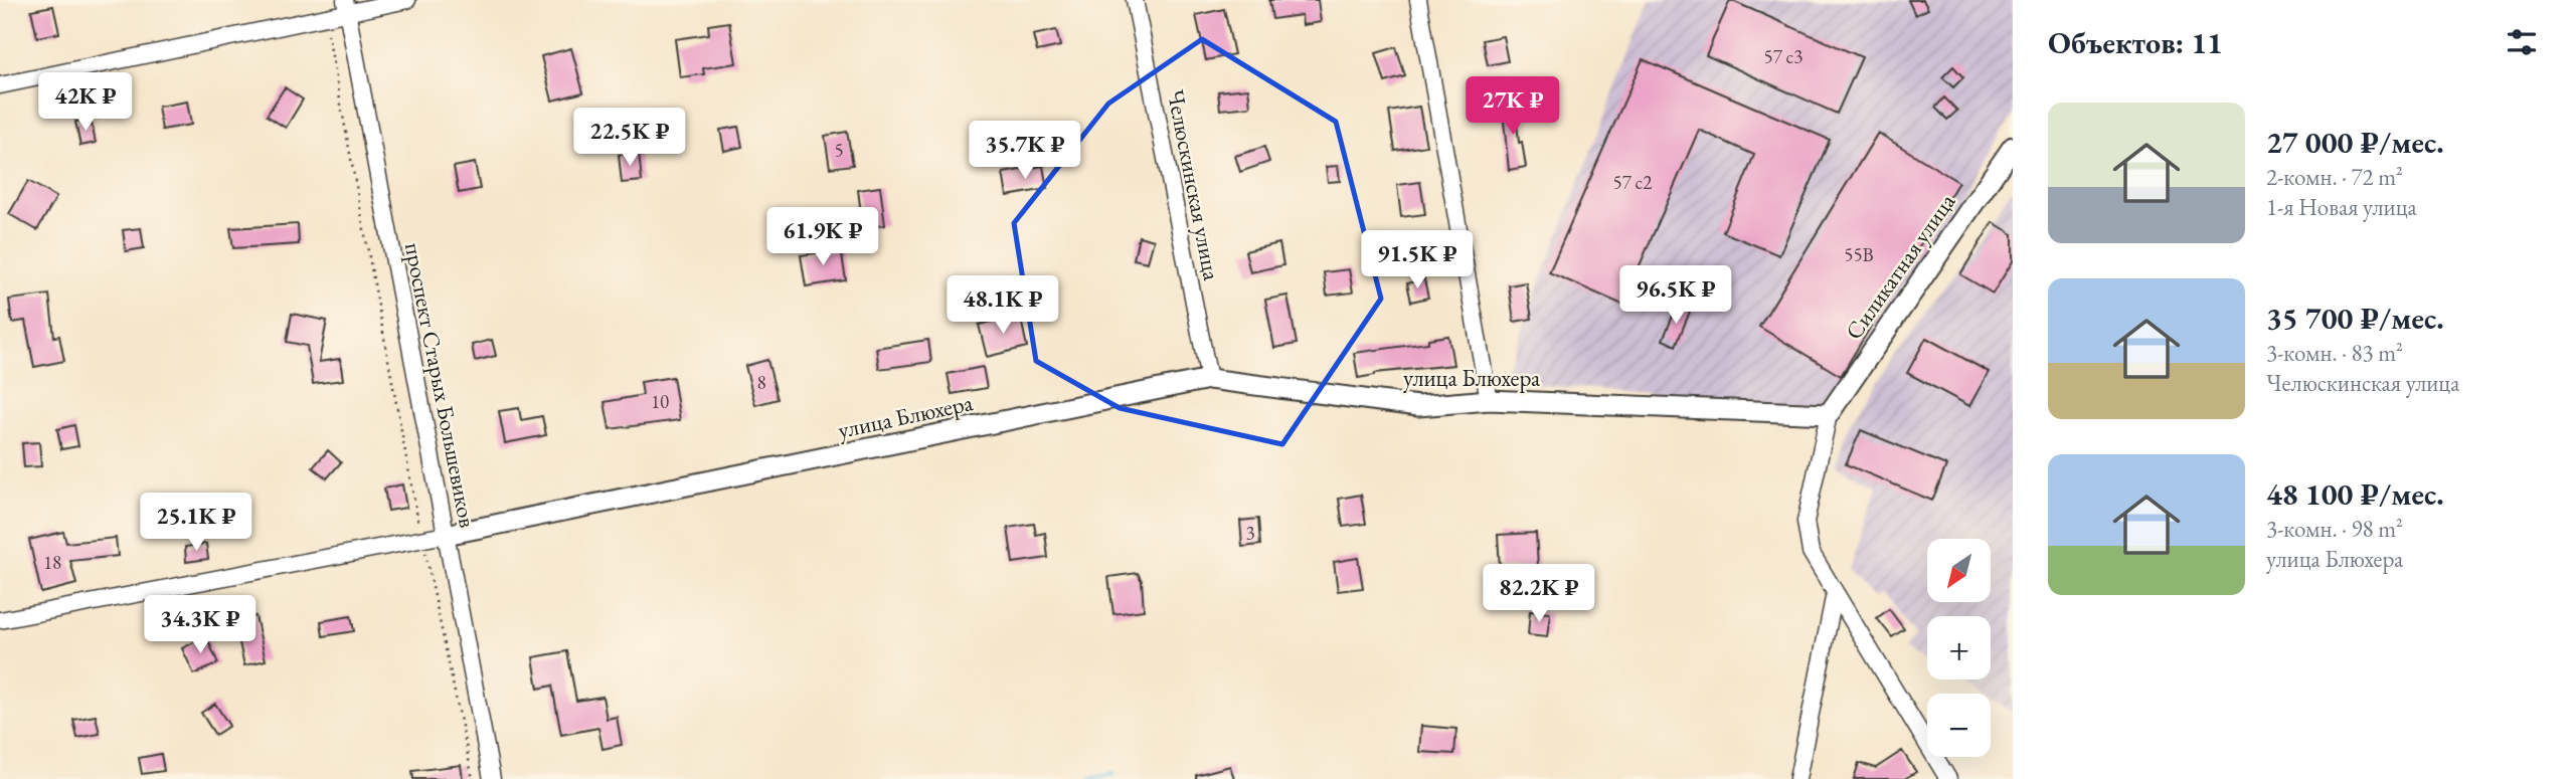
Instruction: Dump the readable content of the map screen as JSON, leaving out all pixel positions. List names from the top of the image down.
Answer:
{
  "streets": {
    "street": [
      "Челюскинская улица",
      "Силикатная улица",
      "улица Блюхера",
      "проспект Старых Большевиков"
    ]
  },
  "crossings": [
    ["Челюскинская улица", "улица Блюхера"],
    ["Силикатная улица", "улица Блюхера"],
    ["улица Блюхера", "проспект Старых Большевиков"]
  ],
  "house_numbers": [
    "57 с3",
    "5",
    "57 с2",
    "55В",
    "8",
    "10",
    "3",
    "18"
  ],
  "north": "bottom left",
  "page": {
    "heading": "Объектов: 11",
    "price": [
      "42K ₽",
      "27K ₽",
      "22.5K ₽",
      "35.7K ₽",
      "61.9K ₽",
      "91.5K ₽",
      "96.5K ₽",
      "48.1K ₽",
      "25.1K ₽",
      "82.2K ₽",
      "34.3K ₽"
    ],
    "list": [
      {
        "name": "27 000 ₽/мес.",
        "note": "2-комн. · 72 m² · 1-я Новая улица"
      },
      {
        "name": "35 700 ₽/мес.",
        "note": "3-комн. · 83 m² · Челюскинская улица"
      },
      {
        "name": "48 100 ₽/мес.",
        "note": "3-комн. · 98 m² · улица Блюхера"
      }
    ],
    "map_buttons": ["+", "−"]
  }
}
